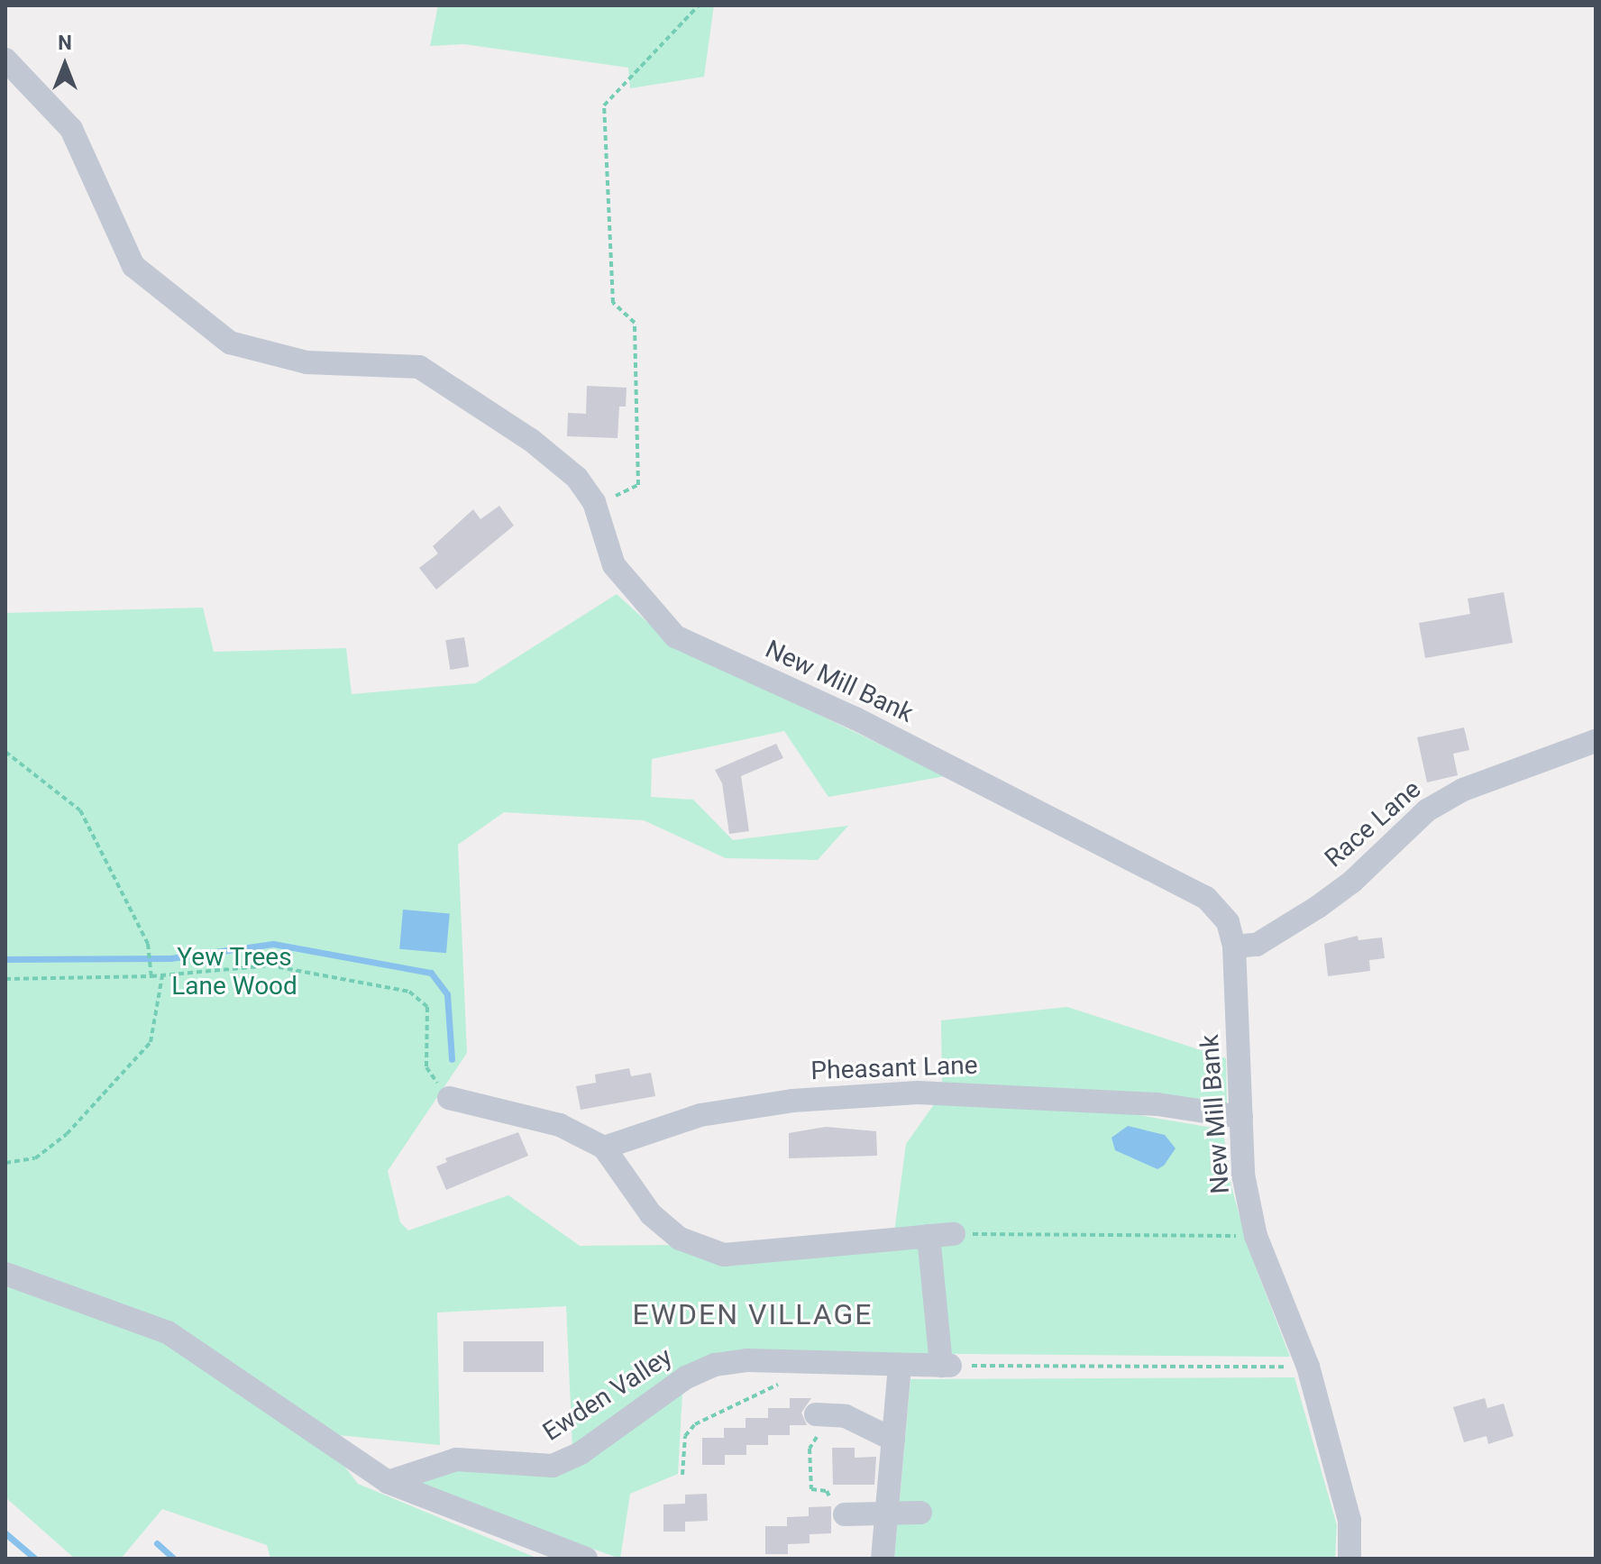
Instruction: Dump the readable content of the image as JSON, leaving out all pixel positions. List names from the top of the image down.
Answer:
{
  "streets": {
    "street": [
      "New Mill Bank",
      "Race Lane",
      "Pheasant Lane",
      "Ewden Valley"
    ]
  },
  "crossings": [
    ["New Mill Bank", "Race Lane"],
    ["New Mill Bank", "Pheasant Lane"]
  ],
  "districts": ["EWDEN VILLAGE"],
  "parks": ["Yew Trees Lane Wood"],
  "north": "top"
}
